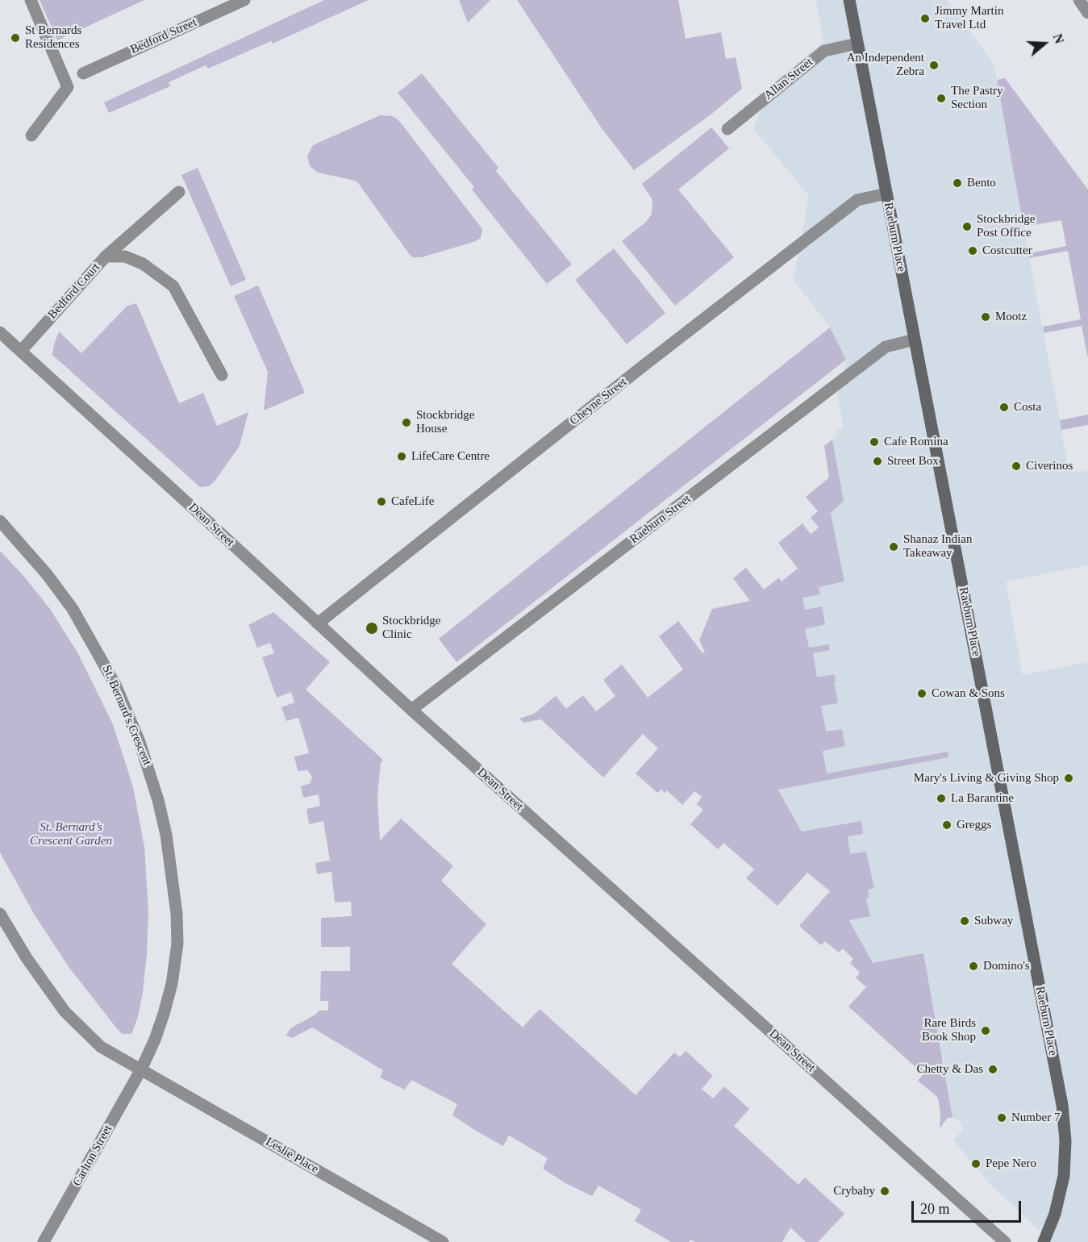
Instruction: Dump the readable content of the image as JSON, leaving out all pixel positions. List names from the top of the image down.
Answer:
{
  "streets": {
    "main road": ["Raeburn Place"],
    "street": [
      "Bedford Street",
      "Allan Street",
      "Bedford Court",
      "Cheyne Street",
      "Raeburn Street",
      "Dean Street",
      "St. Bernard's Crescent",
      "Carlton Street",
      "Leslie Place"
    ]
  },
  "crossings": [
    ["Allan Street", "Raeburn Place"],
    ["Raeburn Place", "Cheyne Street"],
    ["Raeburn Place", "Raeburn Street"],
    ["Bedford Court", "Dean Street"],
    ["Cheyne Street", "Dean Street"],
    ["Raeburn Street", "Dean Street"],
    ["St. Bernard's Crescent", "Carlton Street"],
    ["St. Bernard's Crescent", "Leslie Place"],
    ["Carlton Street", "Leslie Place"]
  ],
  "parks": ["St. Bernard’s Crescent Garden"],
  "places": [
    "Jimmy Martin Travel Ltd",
    "St Bernards Residences",
    "An Independent Zebra",
    "The Pastry Section",
    "Bento",
    "Stockbridge Post Office",
    "Costcutter",
    "Mootz",
    "Costa",
    "Stockbridge House",
    "Cafe Romina",
    "LifeCare Centre",
    "Street Box",
    "Civerinos",
    "CafeLife",
    "Shanaz Indian Takeaway",
    "Stockbridge Clinic",
    "Cowan & Sons",
    "Mary's Living & Giving Shop",
    "La Barantine",
    "Greggs",
    "Subway",
    "Domino's",
    "Rare Birds Book Shop",
    "Chetty & Das",
    "Number 7",
    "Pepe Nero",
    "Crybaby"
  ],
  "scale_bar": "20 m",
  "north": "right"
}
